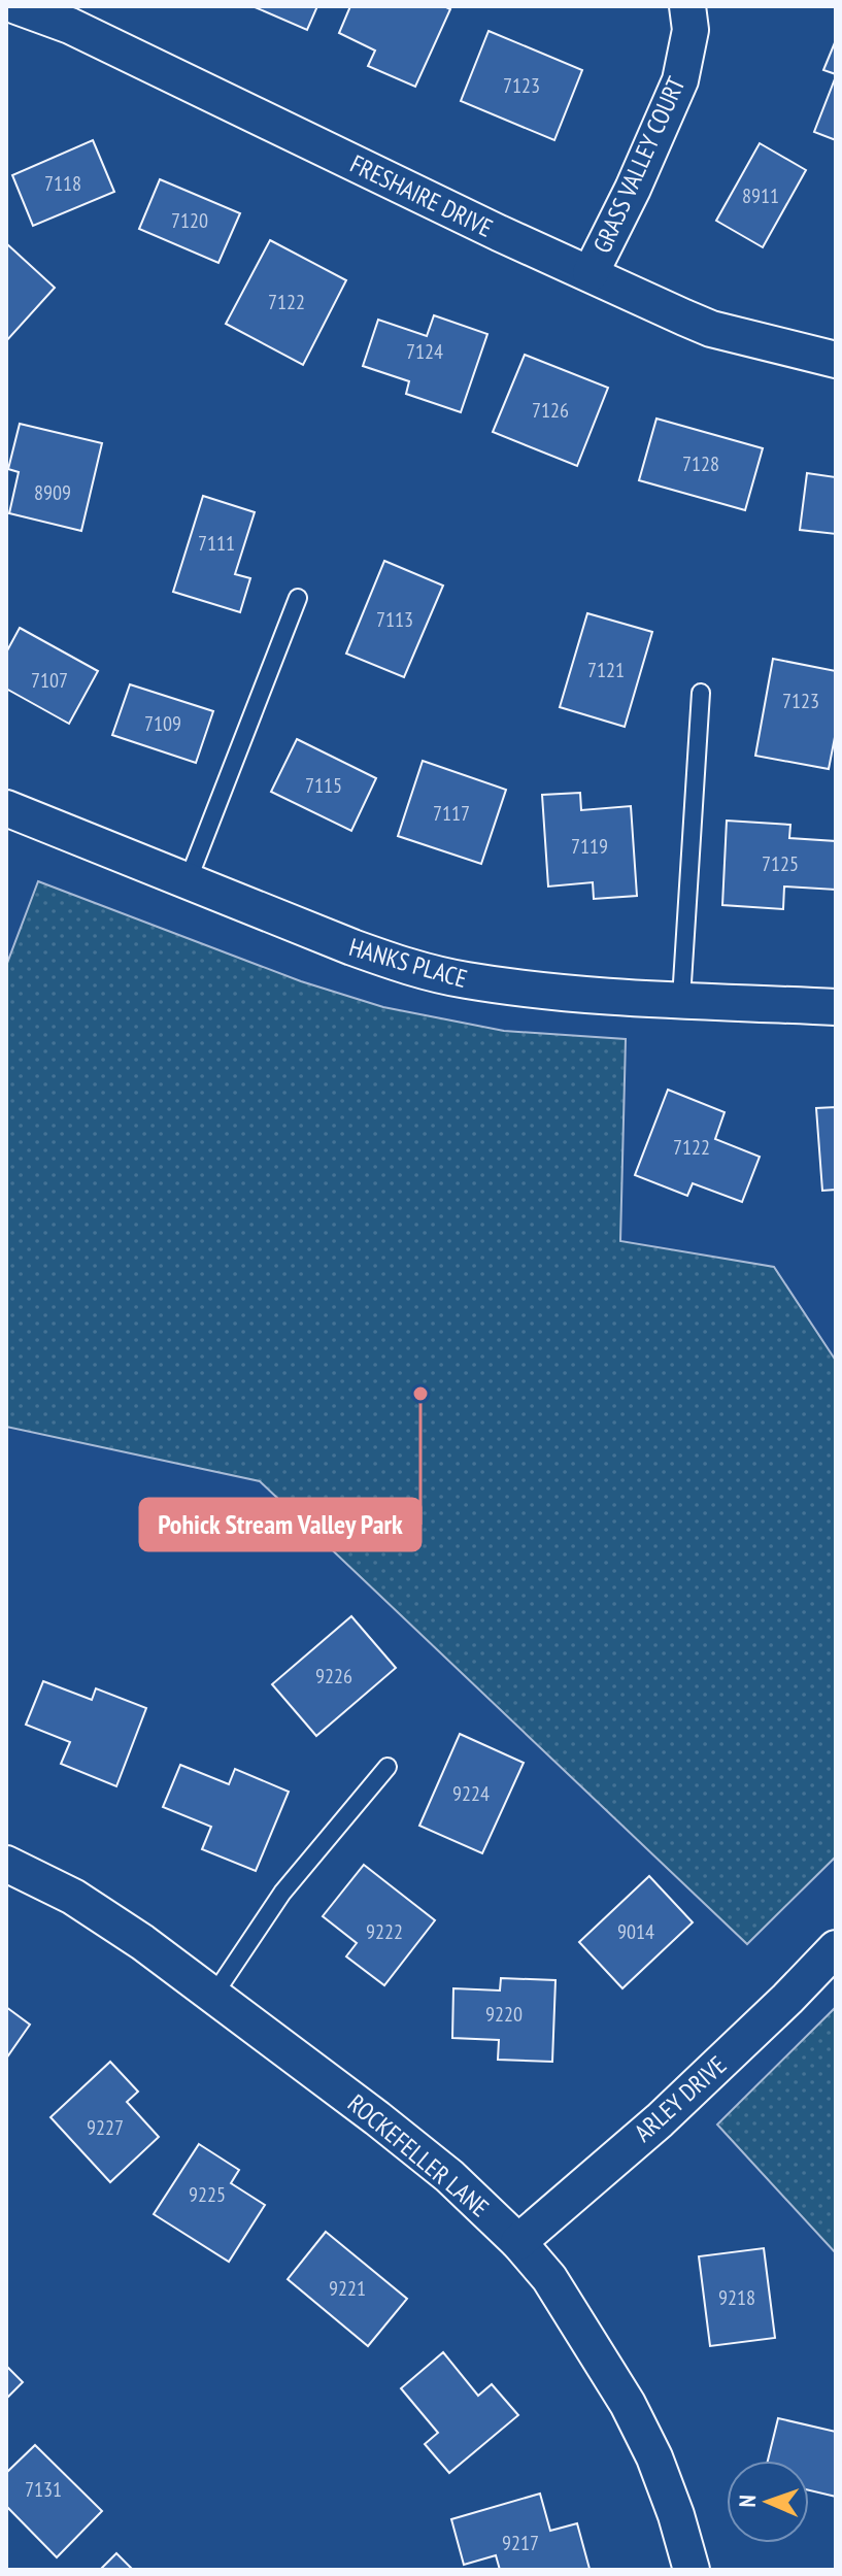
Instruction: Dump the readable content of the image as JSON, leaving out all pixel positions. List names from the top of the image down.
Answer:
{
  "streets": {
    "street": [
      "GRASS VALLEY COURT",
      "FRESHAIRE DRIVE",
      "HANKS PLACE",
      "ARLEY DRIVE",
      "ROCKEFELLER LANE"
    ]
  },
  "crossings": [
    ["GRASS VALLEY COURT", "FRESHAIRE DRIVE"],
    ["ARLEY DRIVE", "ROCKEFELLER LANE"]
  ],
  "places": ["Pohick Stream Valley Park"],
  "house_numbers": [
    "7123",
    "7118",
    "8911",
    "7120",
    "7122",
    "7124",
    "7126",
    "7128",
    "8909",
    "7111",
    "7113",
    "7121",
    "7107",
    "7123",
    "7109",
    "7115",
    "7117",
    "7119",
    "7125",
    "7122",
    "9226",
    "9224",
    "9222",
    "9014",
    "9220",
    "9227",
    "9225",
    "9221",
    "9218",
    "7131",
    "9217"
  ],
  "north": "left"
}
